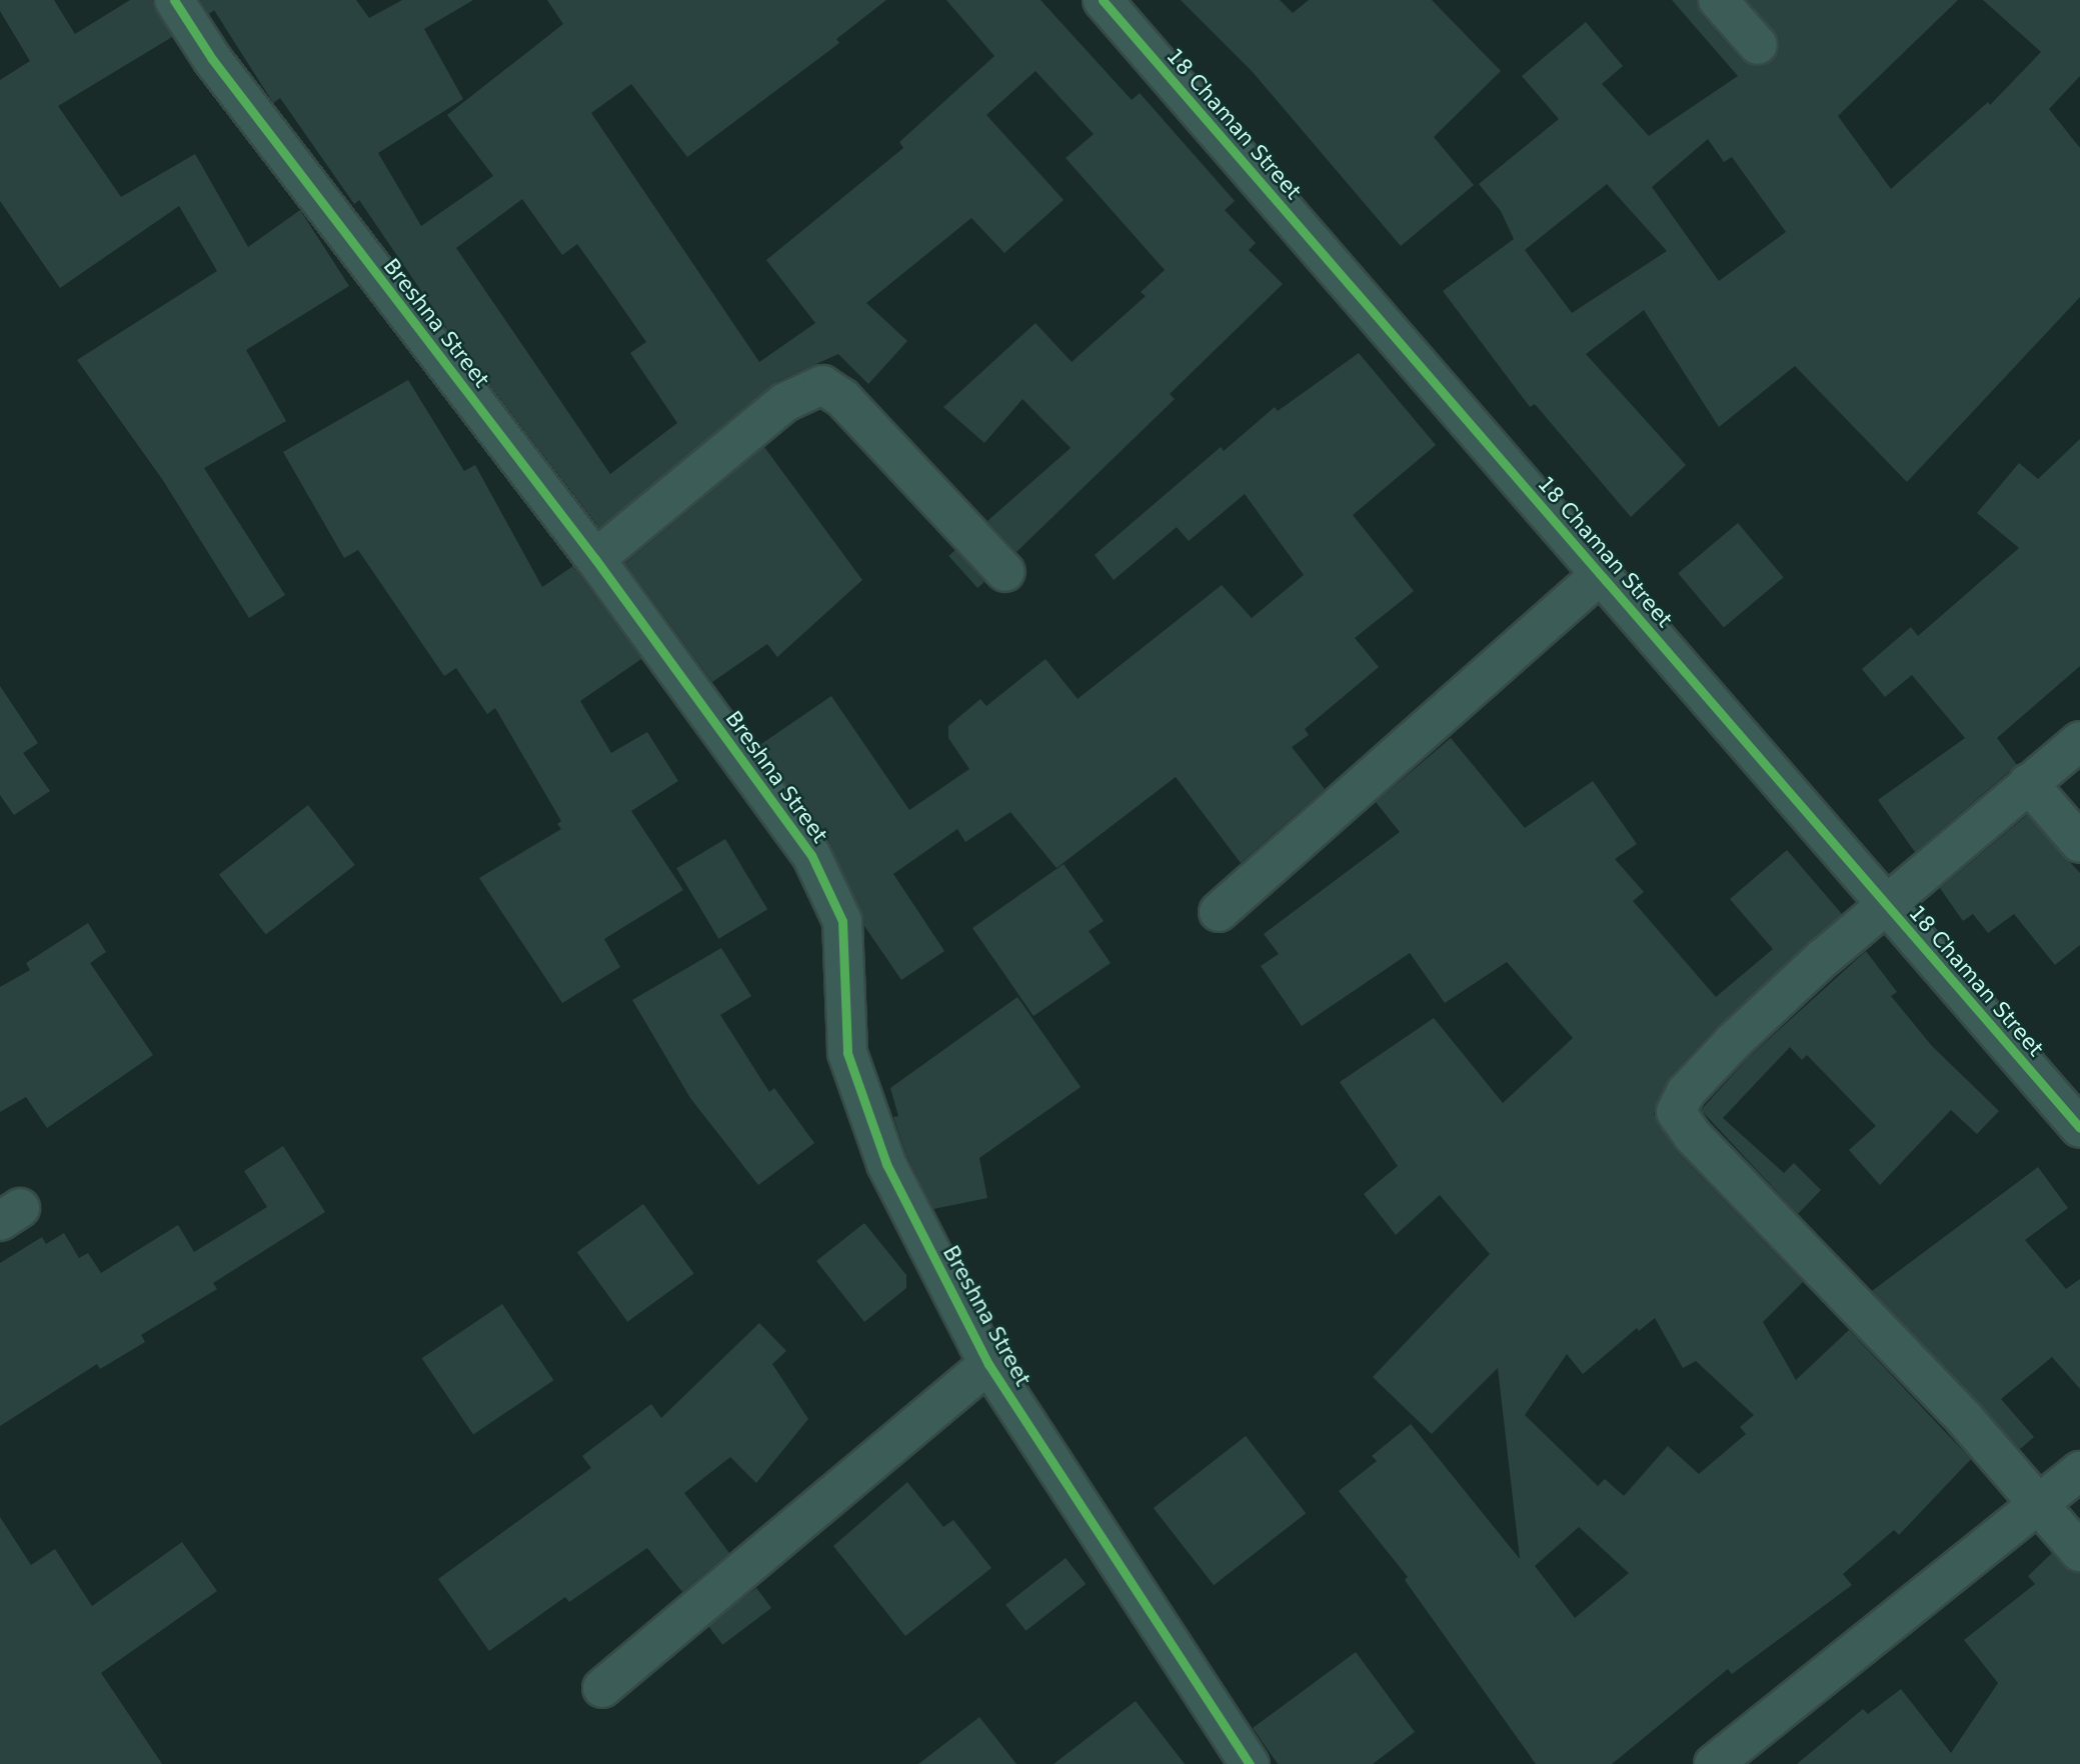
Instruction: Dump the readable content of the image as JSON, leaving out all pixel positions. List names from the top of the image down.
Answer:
{
  "streets": {
    "street": ["18 Chaman Street", "Breshna Street"]
  }
}
